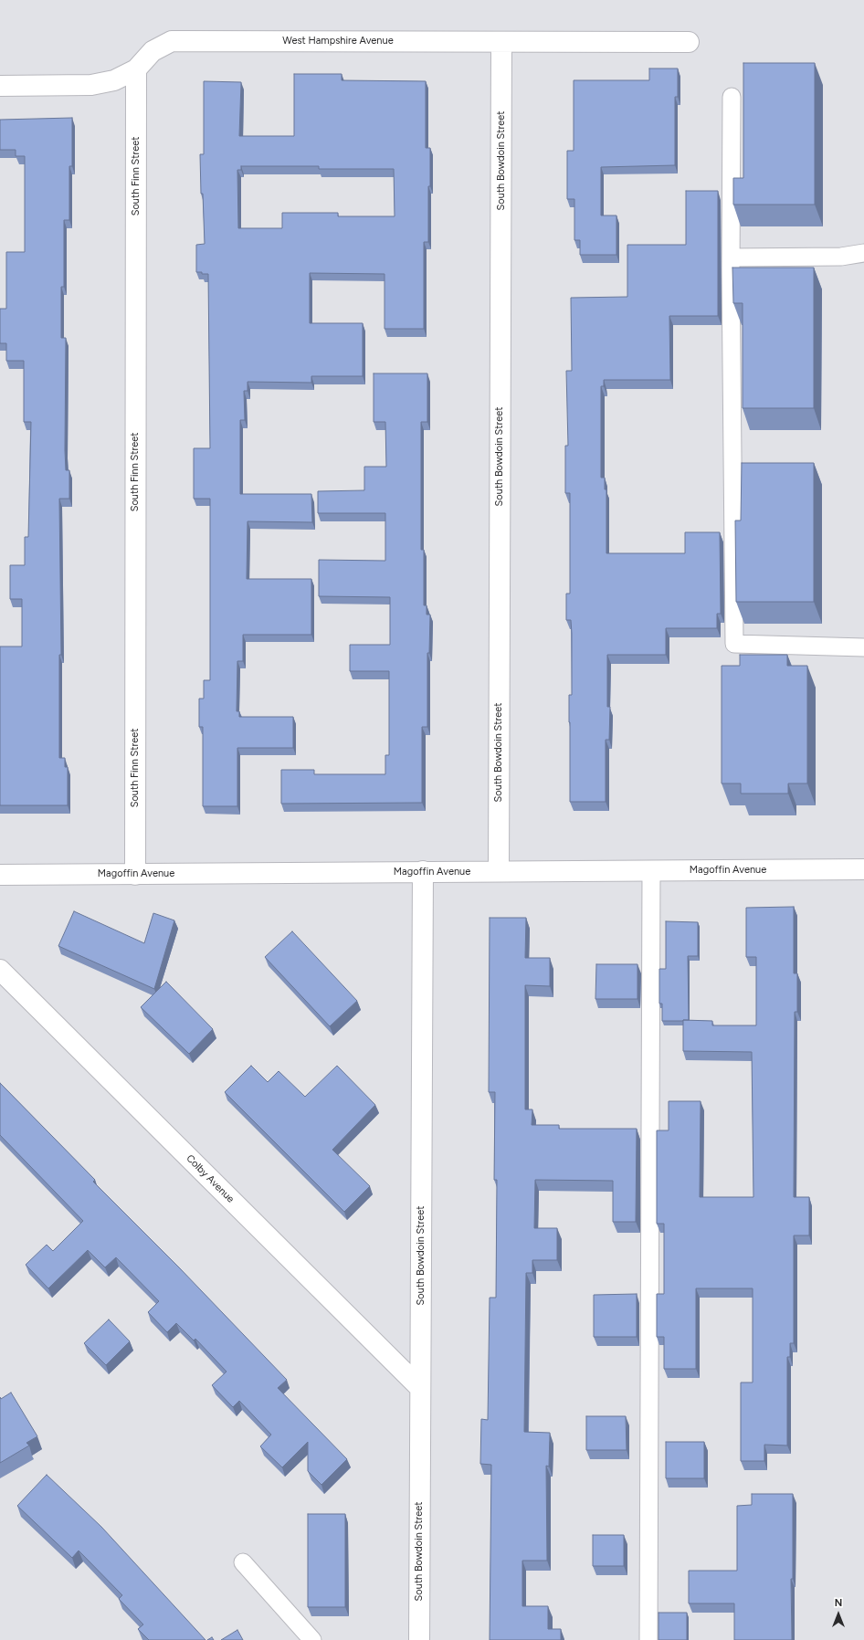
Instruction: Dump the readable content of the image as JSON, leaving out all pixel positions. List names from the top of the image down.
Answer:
{
  "streets": {
    "street": [
      "West Hampshire Avenue",
      "South Bowdoin Street",
      "South Finn Street",
      "Magoffin Avenue",
      "Colby Avenue"
    ]
  },
  "crossings": [
    ["West Hampshire Avenue", "South Bowdoin Street"],
    ["West Hampshire Avenue", "South Finn Street"],
    ["South Bowdoin Street", "Magoffin Avenue"],
    ["South Bowdoin Street", "Colby Avenue"],
    ["South Finn Street", "Magoffin Avenue"]
  ],
  "north": "top"
}
